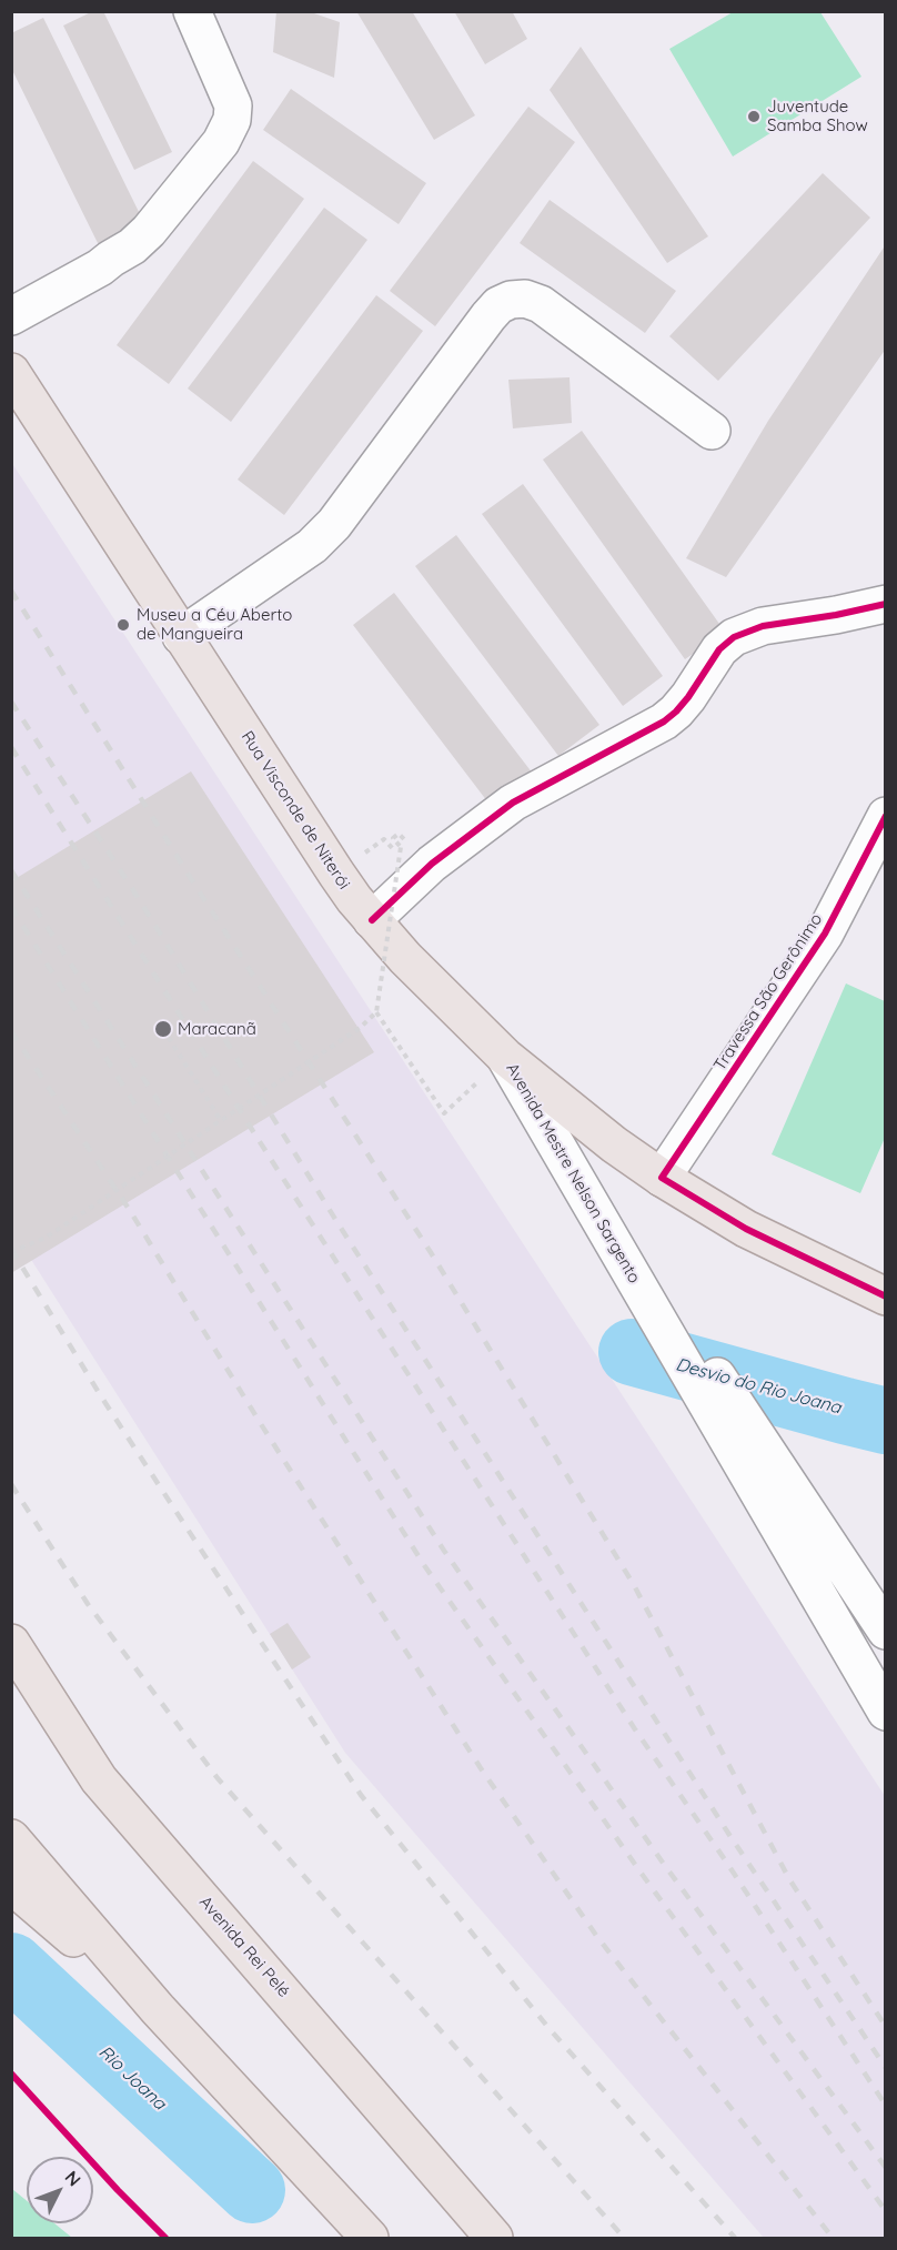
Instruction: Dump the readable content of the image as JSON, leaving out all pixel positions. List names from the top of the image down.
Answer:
{
  "streets": {
    "main road": ["Rua Visconde de Niterói", "Avenida Rei Pelé"],
    "street": ["Travessa São Gerônimo", "Avenida Mestre Nelson Sargento"]
  },
  "crossings": [
    ["Rua Visconde de Niterói", "Travessa São Gerônimo"],
    ["Rua Visconde de Niterói", "Avenida Mestre Nelson Sargento"]
  ],
  "water": ["Desvio do Rio Joana", "Rio Joana"],
  "places": ["Juventude Samba Show", "Museu a Céu Aberto de Mangueira", "Maracanã"],
  "north": "top right"
}
